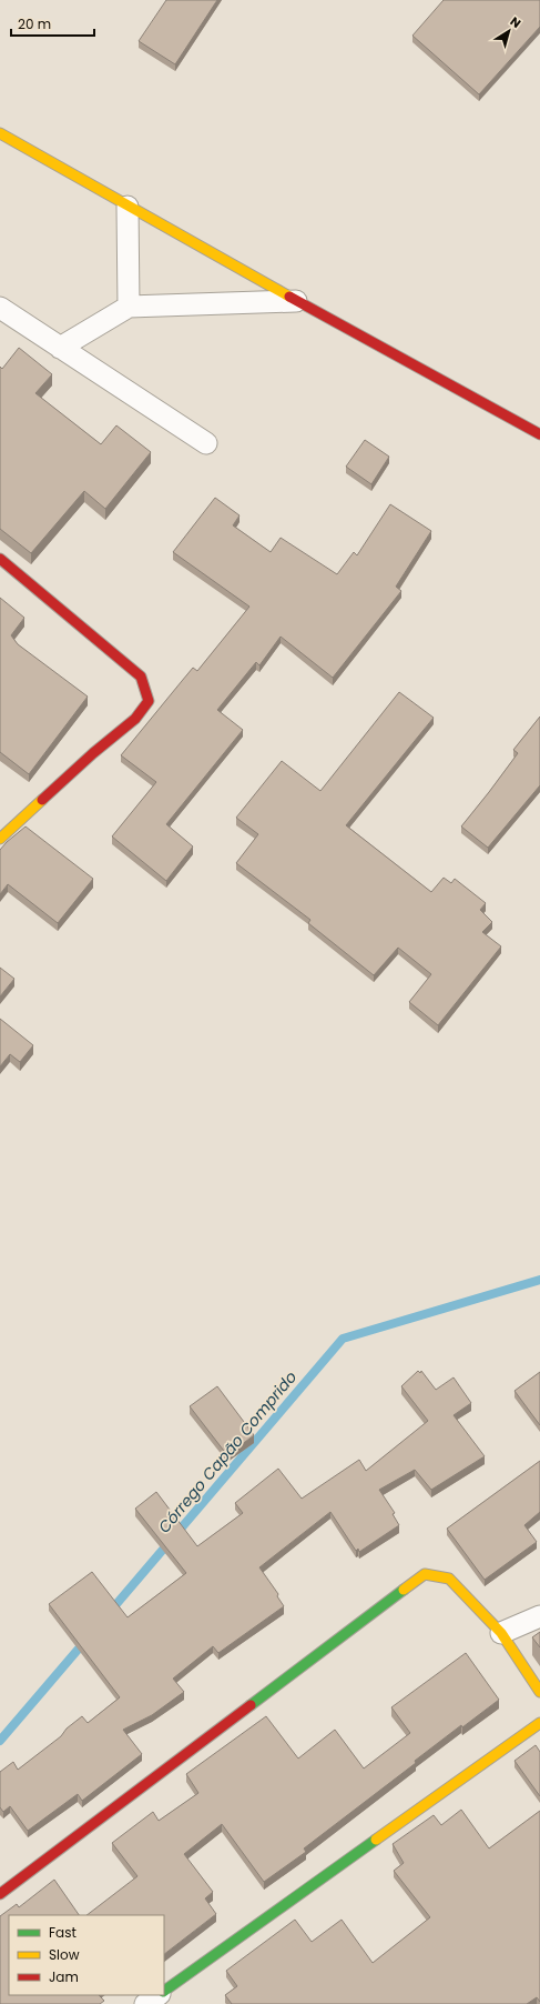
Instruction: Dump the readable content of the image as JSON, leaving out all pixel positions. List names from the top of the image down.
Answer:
{
  "water": ["Córrego Capão Comprido"],
  "legend": ["Fast", "Slow", "Jam"],
  "scale_bar": "20 m",
  "north": "top right"
}
